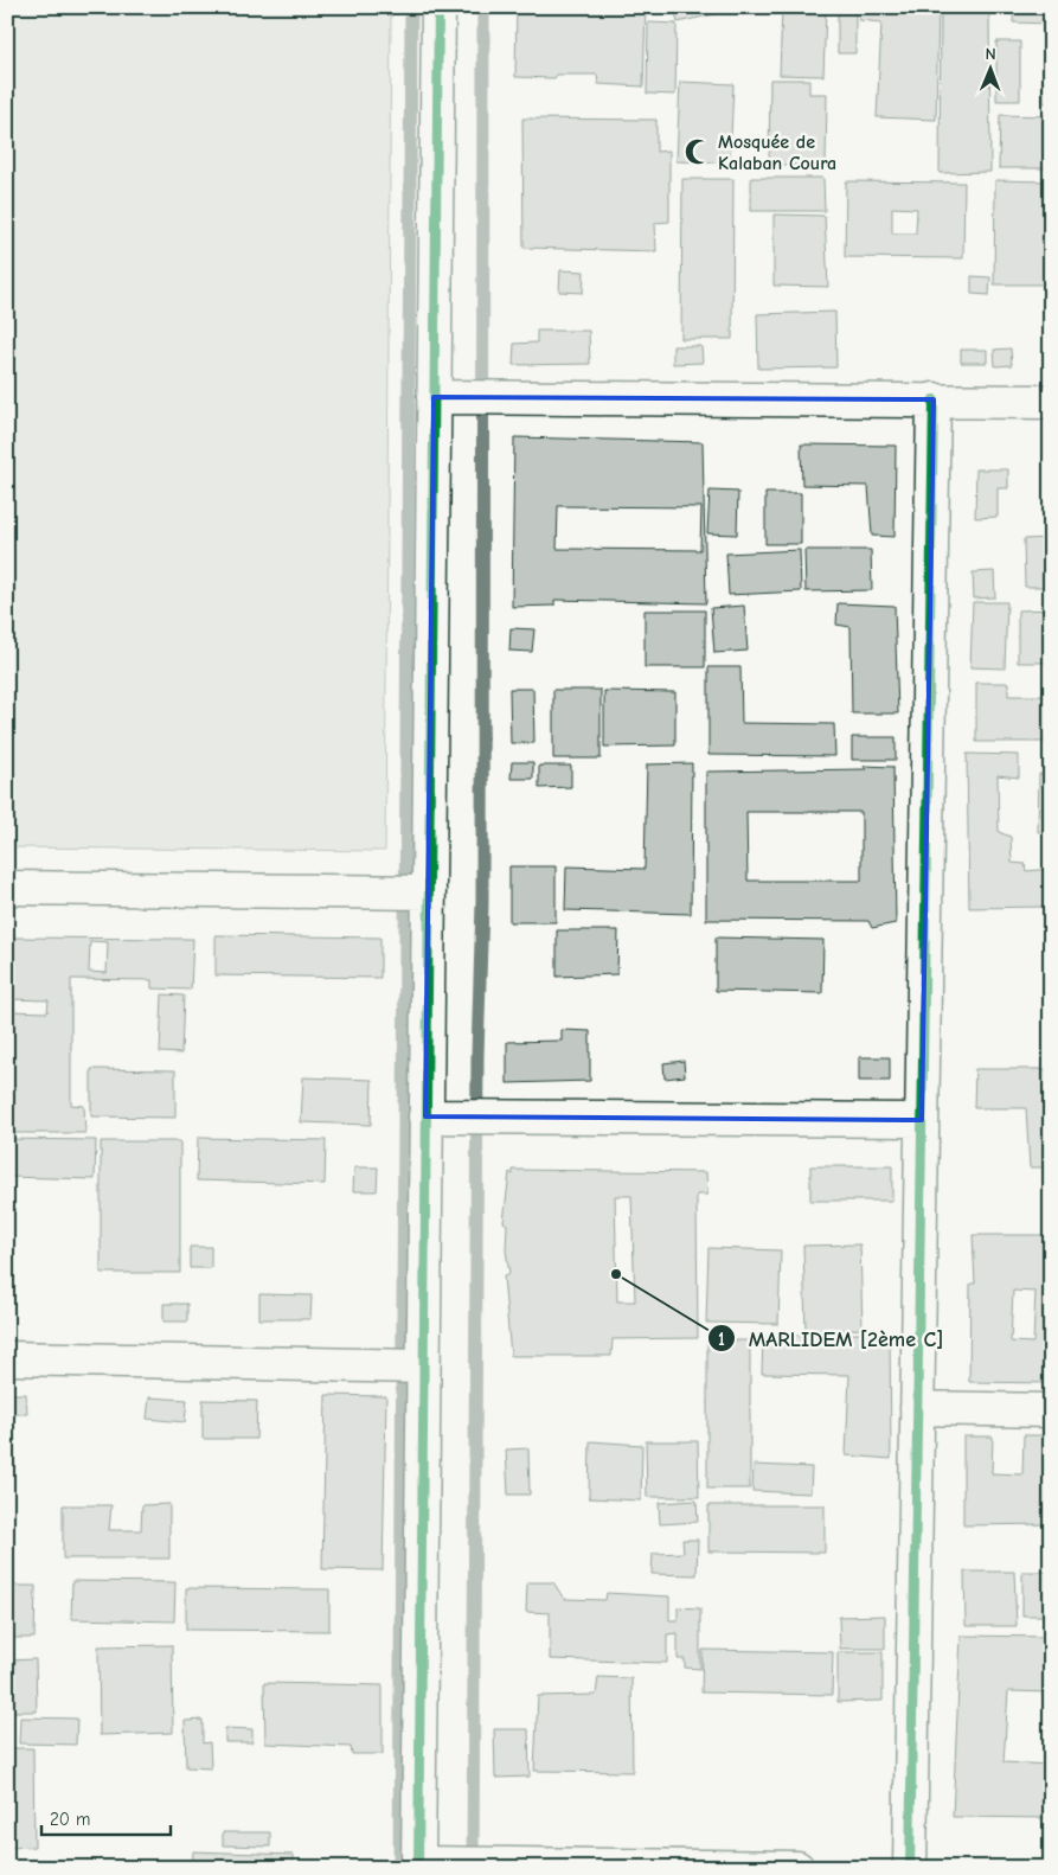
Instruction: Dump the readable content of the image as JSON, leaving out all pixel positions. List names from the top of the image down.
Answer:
{
  "places": {
    "mosque": ["Mosquée de Kalaban Coura"],
    "other": ["MARLIDEM [2ème C]"]
  },
  "scale_bar": "20 m",
  "north": "top"
}
